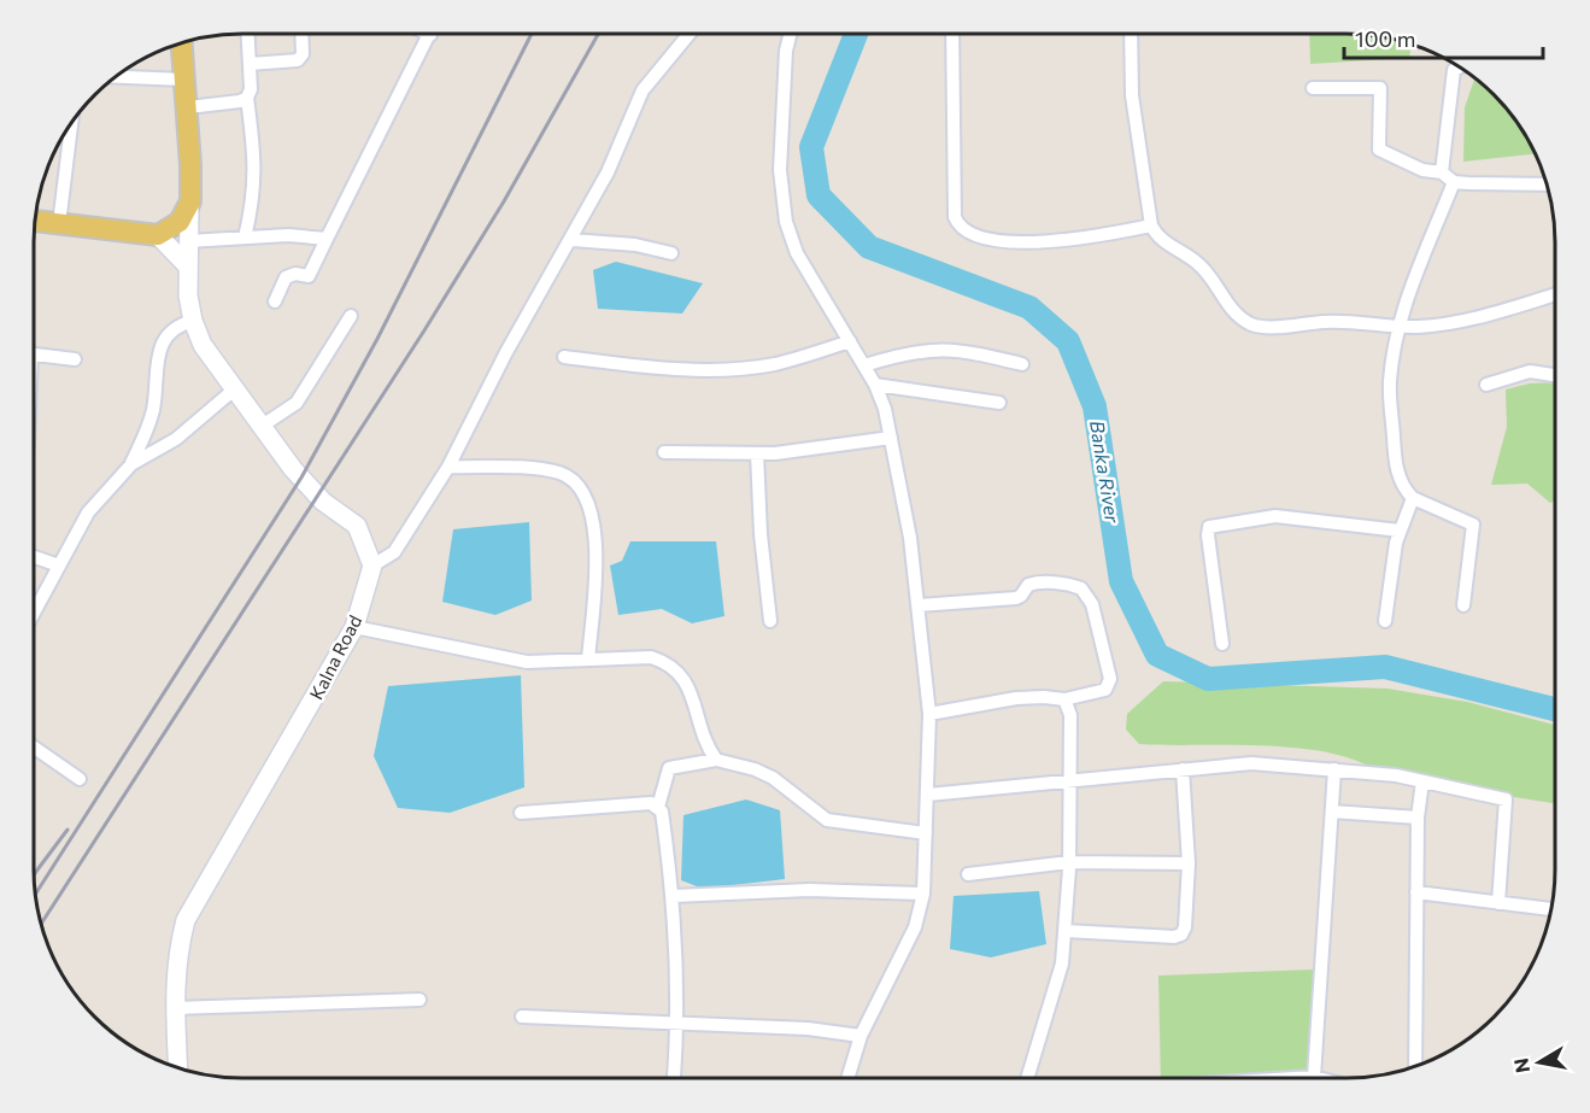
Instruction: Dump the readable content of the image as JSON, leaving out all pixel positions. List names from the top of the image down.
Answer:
{
  "streets": {
    "street": ["Kalna Road"]
  },
  "water": ["Banka River"],
  "scale_bar": "100 m",
  "north": "left"
}
